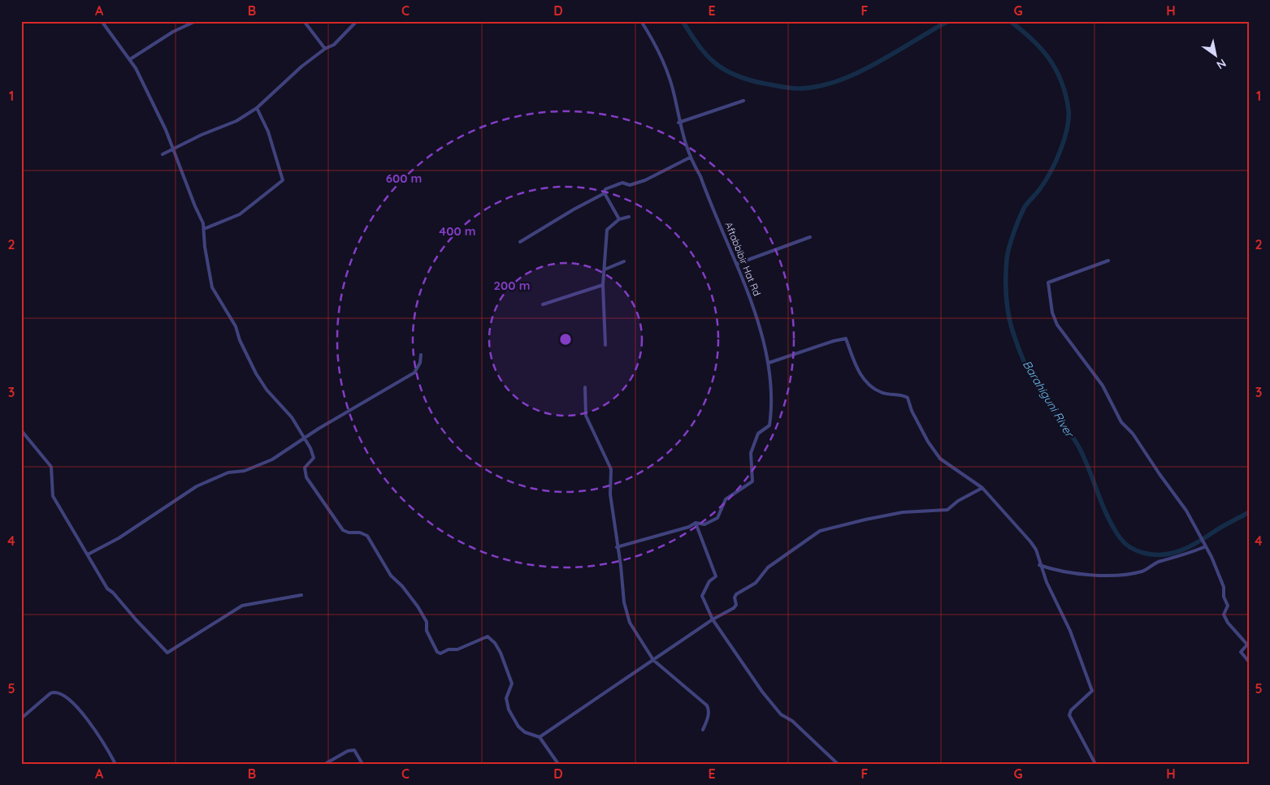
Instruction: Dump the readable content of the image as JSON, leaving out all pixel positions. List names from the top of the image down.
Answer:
{
  "streets": {
    "street": ["Aftabbibir Hat Rd"]
  },
  "water": ["Barahiguni River"],
  "north": "bottom right",
  "grid": {
    "columns": [
      "A",
      "B",
      "C",
      "D",
      "E",
      "F",
      "G",
      "H"
    ],
    "rows": [
      "1",
      "2",
      "3",
      "4",
      "5"
    ]
  },
  "rings": ["600 m", "400 m", "200 m"]
}
